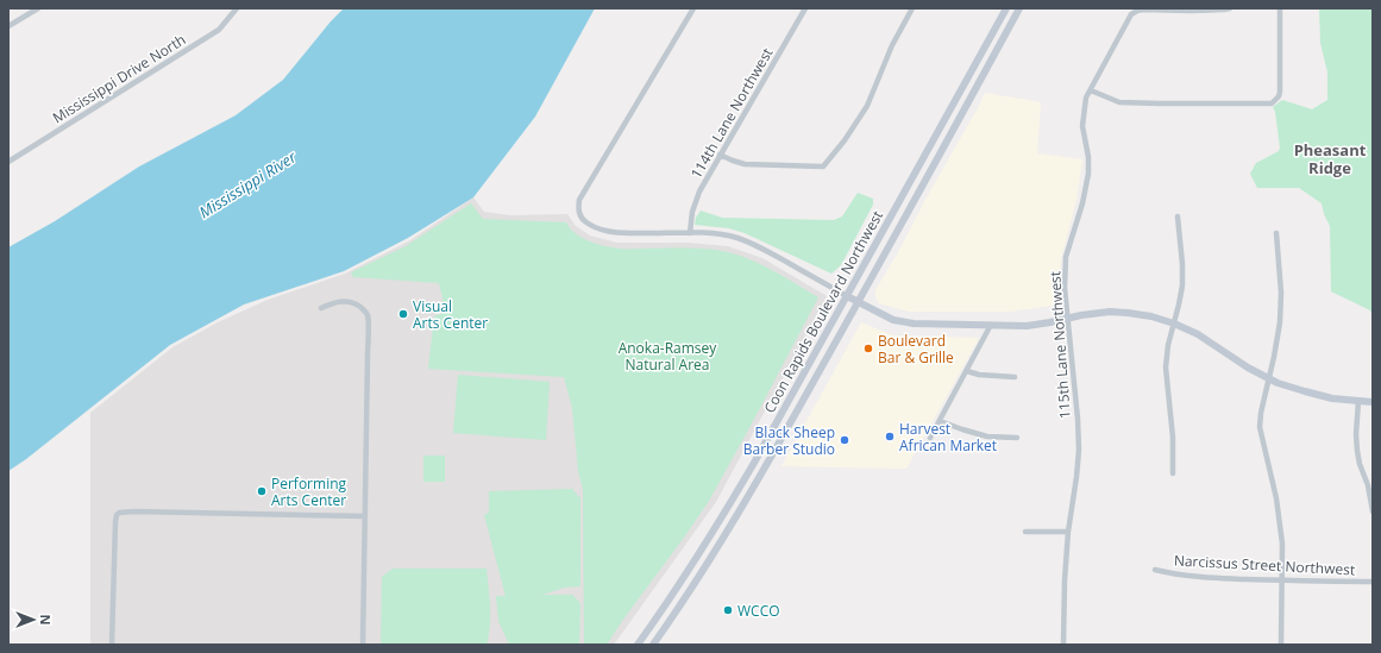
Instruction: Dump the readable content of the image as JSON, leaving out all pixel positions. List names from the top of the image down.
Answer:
{
  "streets": {
    "main road": ["Coon Rapids Boulevard Northwest"],
    "street": [
      "Mississippi Drive North",
      "114th Lane Northwest",
      "115th Lane Northwest",
      "Narcissus Street Northwest"
    ]
  },
  "districts": ["Pheasant Ridge"],
  "water": ["Mississippi River"],
  "parks": ["Anoka-Ramsey Natural Area"],
  "places": [
    "Visual Arts Center",
    "Boulevard Bar & Grille",
    "Harvest African Market",
    "Black Sheep Barber Studio",
    "Performing Arts Center",
    "WCCO"
  ],
  "north": "right"
}
